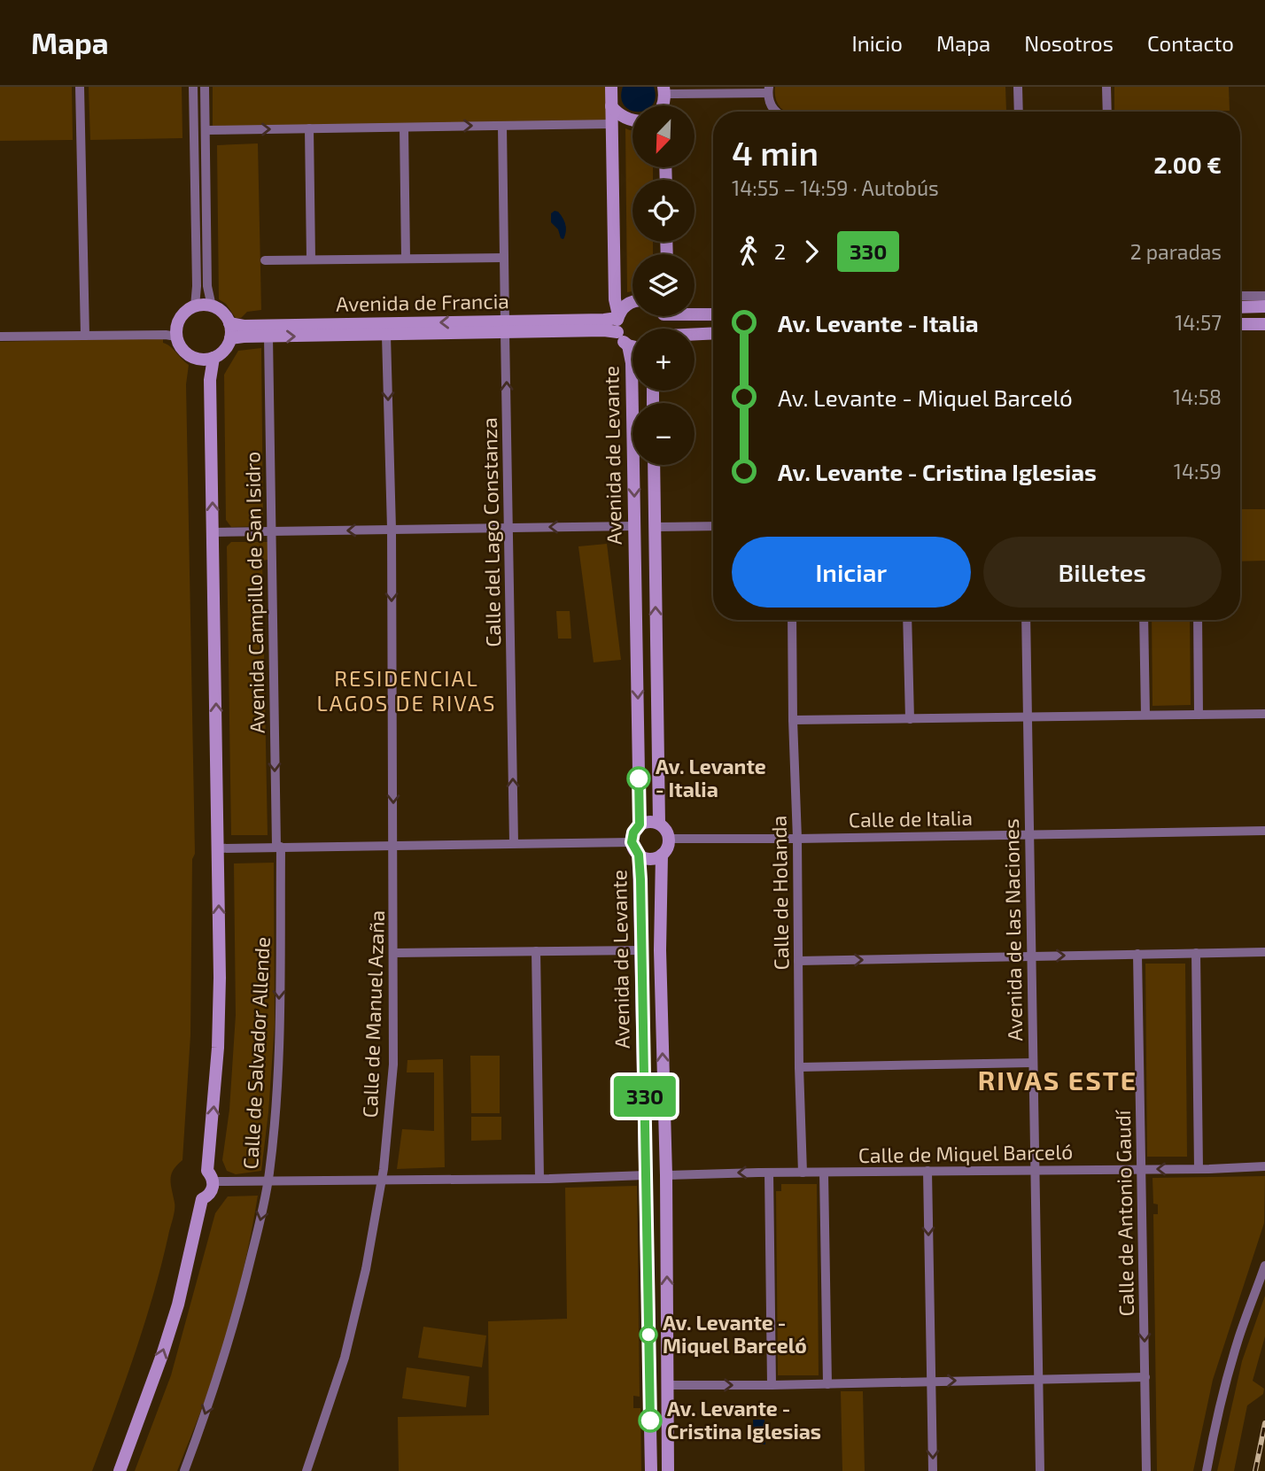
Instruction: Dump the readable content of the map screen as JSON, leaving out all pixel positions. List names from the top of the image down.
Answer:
{
  "streets": {
    "street": [
      "Avenida de Francia",
      "Avenida de Levante",
      "Calle del Lago Constanza",
      "Avenida Campillo de San Isidro",
      "Calle de Italia",
      "Calle de Holanda",
      "Avenida de las Naciones",
      "Calle de Manuel Azaña",
      "Calle de Salvador Allende",
      "Calle de Miquel Barceló",
      "Calle de Antonio Gaudí"
    ]
  },
  "crossings": [
    ["Avenida de Francia", "Calle del Lago Constanza"],
    ["Avenida de Francia", "Avenida Campillo de San Isidro"],
    ["Avenida de Francia", "Calle de Manuel Azaña"],
    ["Avenida de Levante", "Calle de Italia"],
    ["Avenida de Levante", "Calle de Miquel Barceló"],
    ["Avenida Campillo de San Isidro", "Calle de Salvador Allende"],
    ["Calle de Italia", "Calle de Holanda"],
    ["Calle de Italia", "Avenida de las Naciones"],
    ["Calle de Holanda", "Calle de Miquel Barceló"],
    ["Avenida de las Naciones", "Calle de Miquel Barceló"],
    ["Calle de Miquel Barceló", "Calle de Antonio Gaudí"]
  ],
  "one_way": ["Calle del Lago Constanza", "Calle de Manuel Azaña", "Calle de Antonio Gaudí"],
  "districts": ["RESIDENCIAL LAGOS DE RIVAS", "RIVAS ESTE"],
  "places": ["Av. Levante - Italia", "Av. Levante - Miquel Barceló", "Av. Levante - Cristina Iglesias"],
  "lines": ["bus line 330"],
  "north": "bottom left",
  "page": {
    "header": "Mapa",
    "nav": [
      "Inicio",
      "Mapa",
      "Nosotros",
      "Contacto"
    ],
    "on_map": "330",
    "map_buttons": ["+", "−"],
    "heading": ["4 min", "14:55 – 14:59 · Autobús", "2.00 €"],
    "legs": ["2", "330", "2 paradas"],
    "list": [
      {
        "name": "Av. Levante - Italia",
        "value": "14:57"
      },
      {
        "name": "Av. Levante - Miquel Barceló",
        "value": "14:58"
      },
      {
        "name": "Av. Levante - Cristina Iglesias",
        "value": "14:59"
      }
    ],
    "buttons": ["Iniciar", "Billetes"]
  }
}
